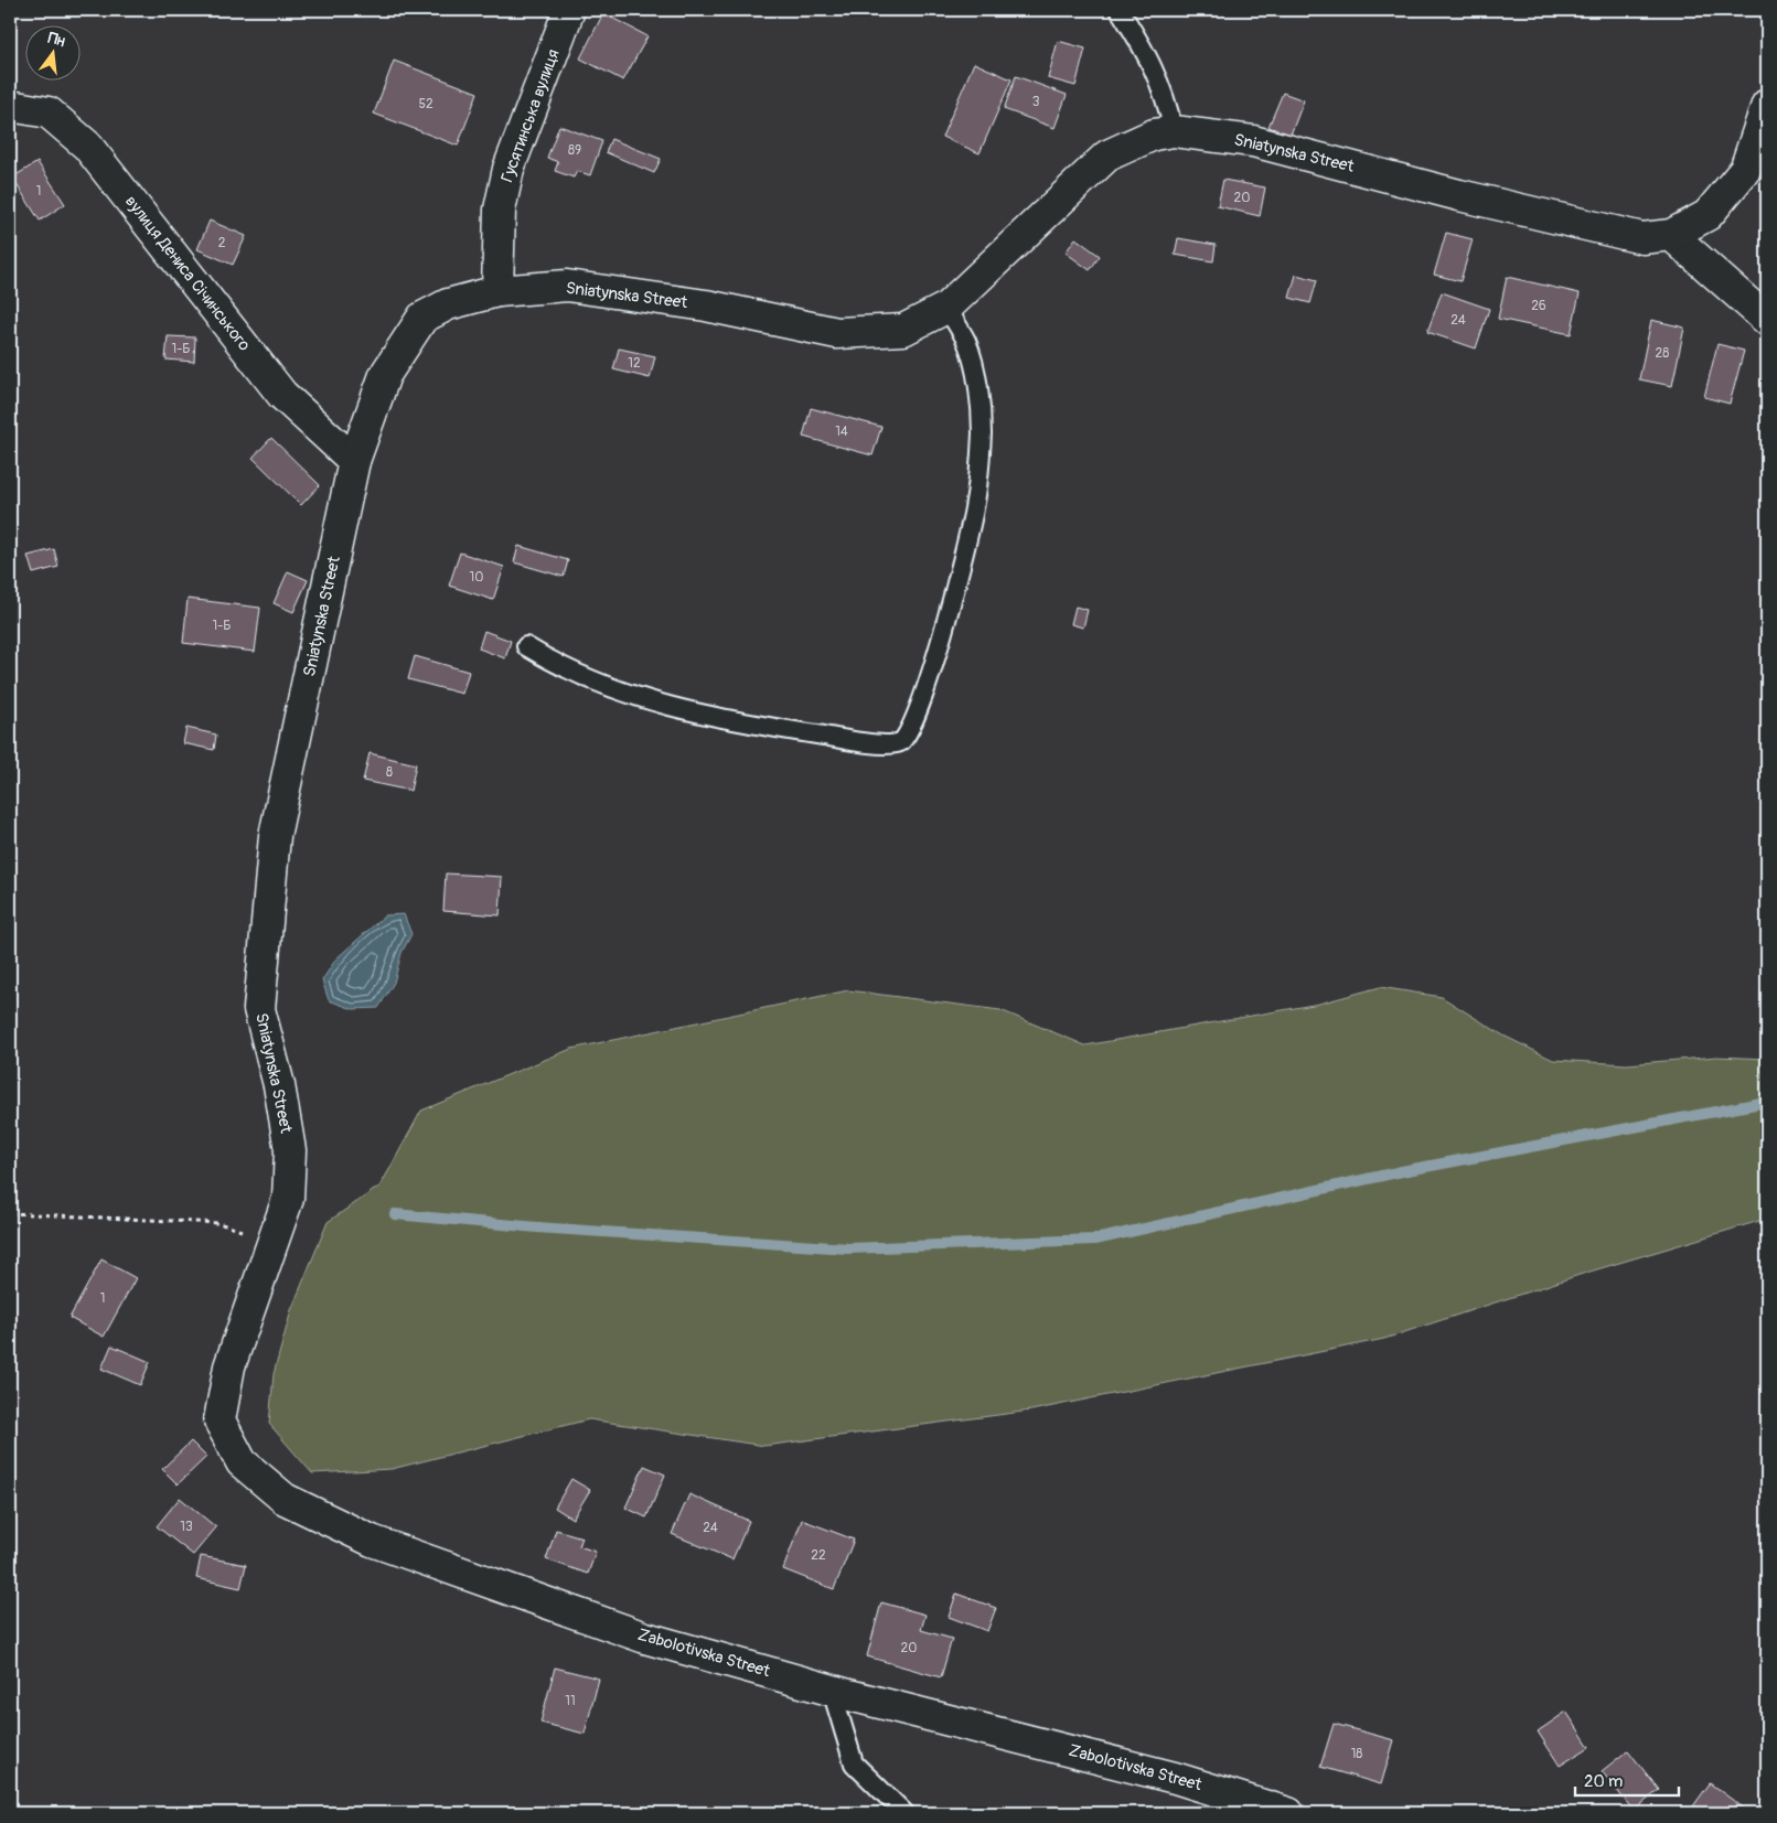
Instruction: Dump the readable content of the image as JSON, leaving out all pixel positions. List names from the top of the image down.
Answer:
{
  "streets": {
    "street": [
      "Гусятинська вулиця",
      "Sniatynska Street",
      "вулиця Дениса Січинського",
      "Zabolotivska Street"
    ]
  },
  "crossings": [
    ["Гусятинська вулиця", "Sniatynska Street"],
    ["Sniatynska Street", "вулиця Дениса Січинського"],
    ["Sniatynska Street", "Zabolotivska Street"]
  ],
  "house_numbers": [
    "3",
    "52",
    "89",
    "1",
    "20",
    "2",
    "26",
    "24",
    "1-Б",
    "28",
    "12",
    "14",
    "10",
    "1-Б",
    "8",
    "1",
    "13",
    "24",
    "22",
    "20",
    "11",
    "18"
  ],
  "scale_bar": "20 m",
  "north": "top"
}
